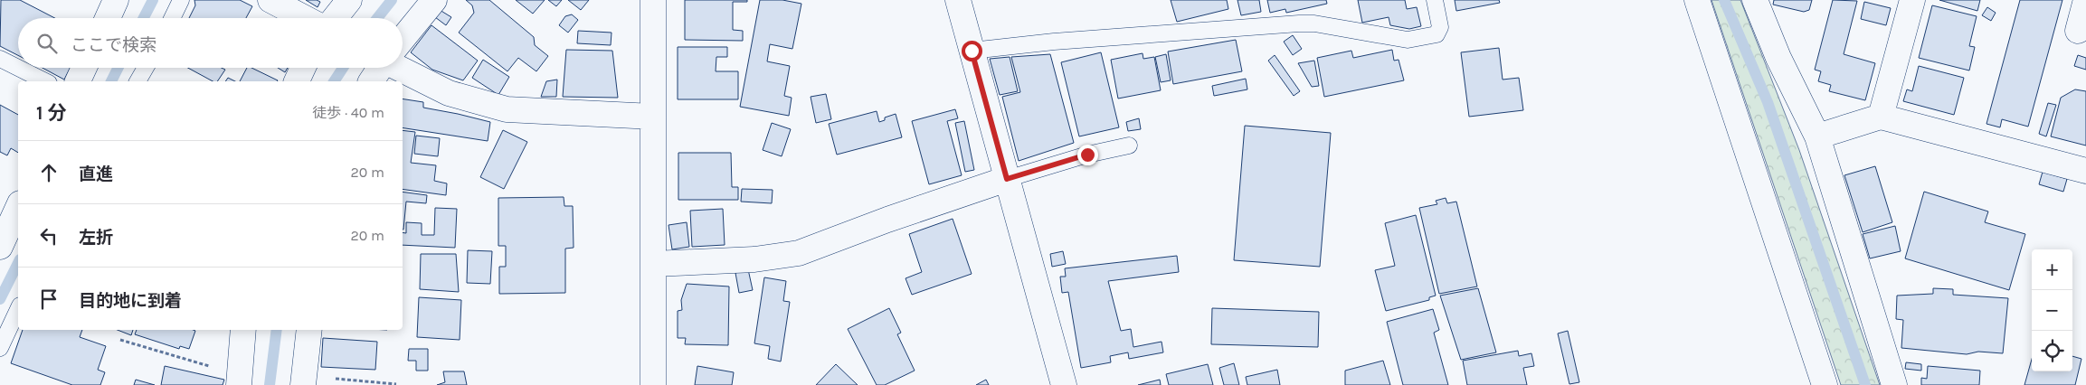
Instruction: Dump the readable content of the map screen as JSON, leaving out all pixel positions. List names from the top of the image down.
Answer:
{
  "page": {
    "search": "ここで検索",
    "heading": ["1 分", "徒歩 · 40 m"],
    "list": [
      ["直進", "20 m"],
      ["左折", "20 m"],
      "目的地に到着"
    ],
    "map_buttons": ["+", "−"]
  }
}
